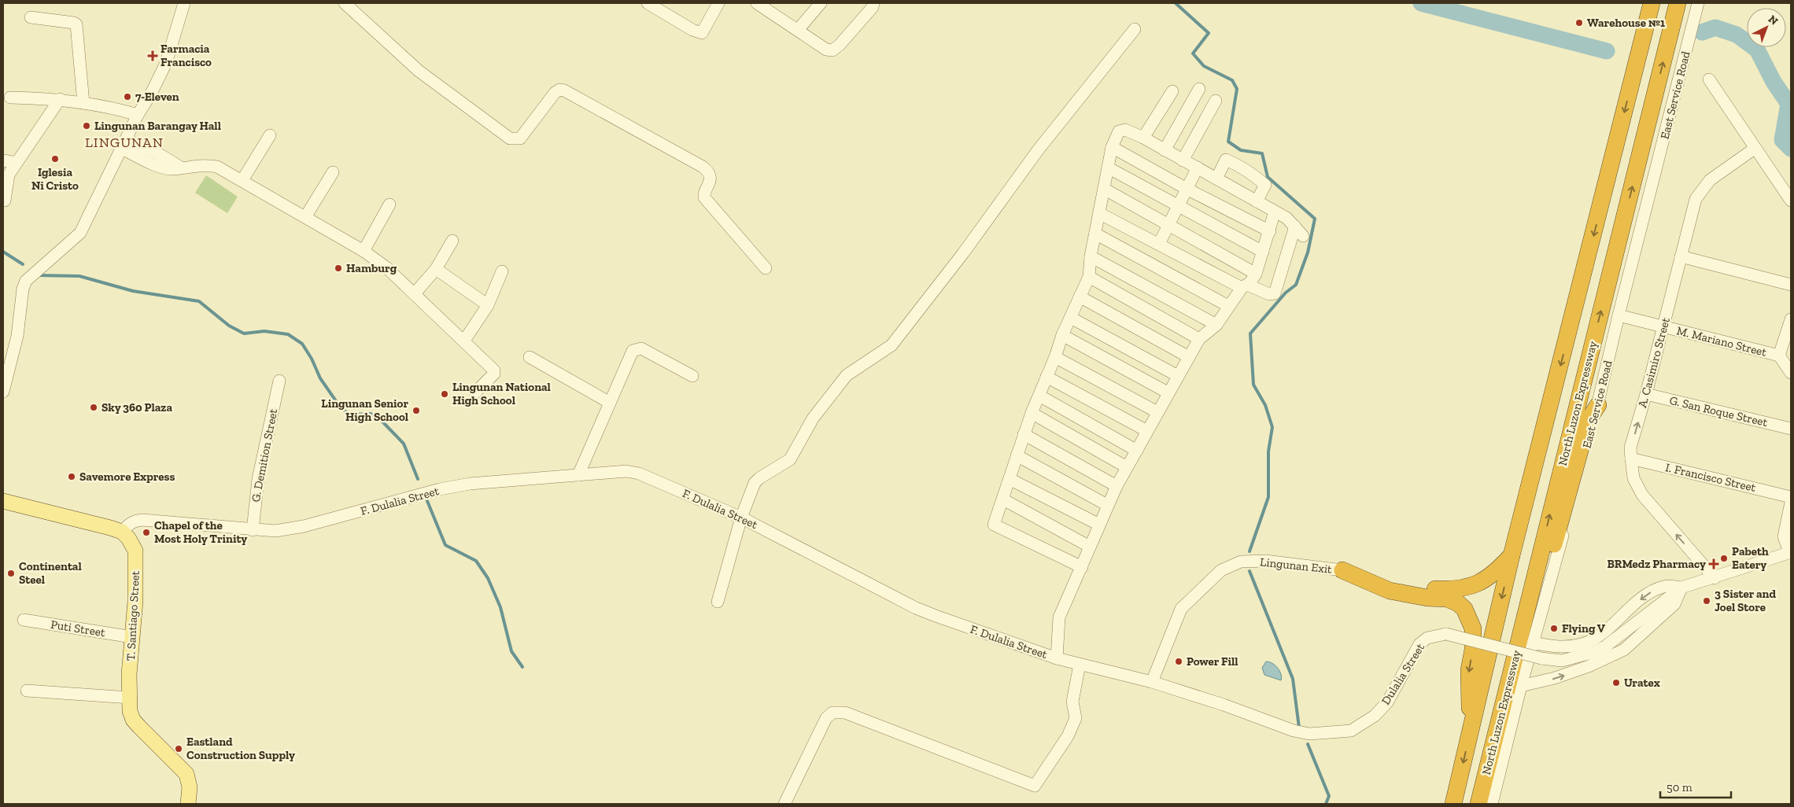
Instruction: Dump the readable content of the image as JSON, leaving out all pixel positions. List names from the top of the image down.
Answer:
{
  "streets": {
    "highway": ["North Luzon Expressway"],
    "main road": ["T. Santiago Street"],
    "street": [
      "East Service Road",
      "M. Mariano Street",
      "A. Casimiro Street",
      "G. San Roque Street",
      "G. Demition Street",
      "I. Francisco Street",
      "F. Dulalia Street",
      "Lingunan Exit",
      "Puti Street",
      "Dulalia Street"
    ]
  },
  "crossings": [
    ["East Service Road", "M. Mariano Street"],
    ["M. Mariano Street", "A. Casimiro Street"],
    ["A. Casimiro Street", "G. San Roque Street"],
    ["A. Casimiro Street", "I. Francisco Street"],
    ["G. Demition Street", "F. Dulalia Street"],
    ["F. Dulalia Street", "Lingunan Exit"],
    ["F. Dulalia Street", "T. Santiago Street"],
    ["F. Dulalia Street", "Dulalia Street"],
    ["T. Santiago Street", "Puti Street"]
  ],
  "one_way": ["A. Casimiro Street"],
  "districts": ["LINGUNAN"],
  "places": {
    "other": [
      "Warehouse №1",
      "7-Eleven",
      "Lingunan Barangay Hall",
      "Iglesia Ni Cristo",
      "Hamburg",
      "Lingunan National High School",
      "Sky 360 Plaza",
      "Lingunan Senior High School",
      "Savemore Express",
      "Chapel of the Most Holy Trinity",
      "Pabeth Eatery",
      "Continental Steel",
      "3 Sister and Joel Store",
      "Flying V",
      "Power Fill",
      "Uratex",
      "Eastland Construction Supply"
    ],
    "health": ["Farmacia Francisco", "BRMedz Pharmacy"]
  },
  "scale_bar": "50 m",
  "north": "top right"
}
